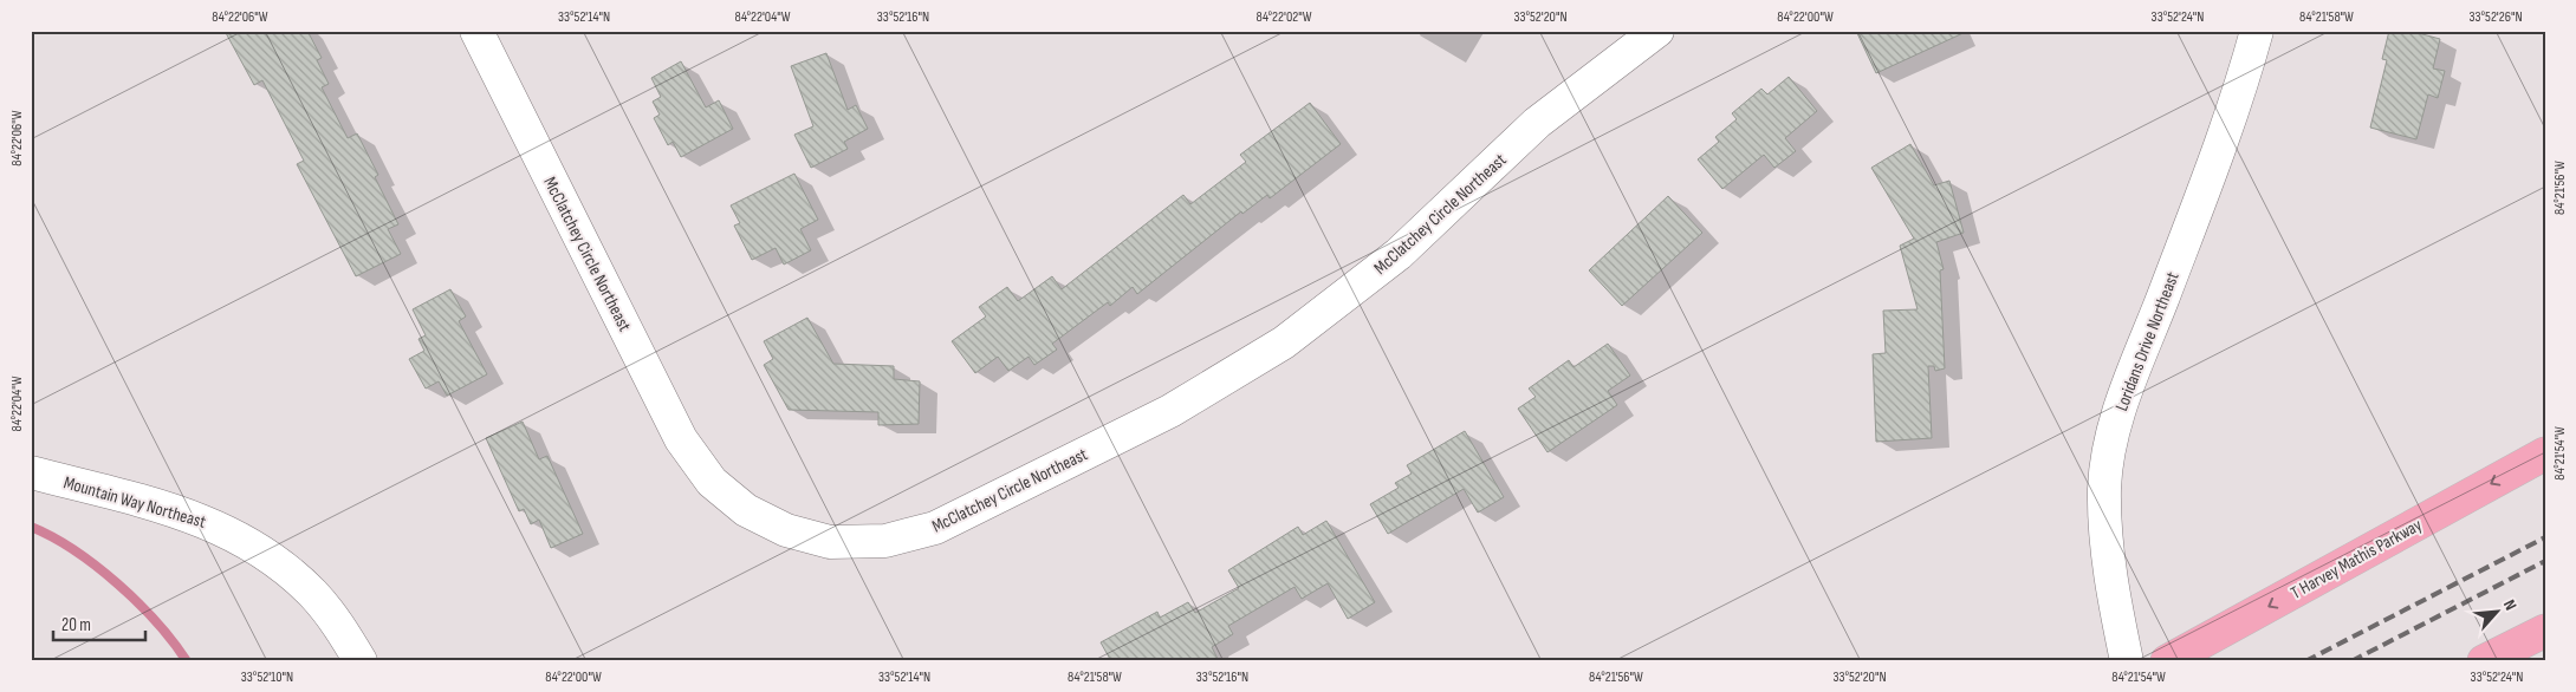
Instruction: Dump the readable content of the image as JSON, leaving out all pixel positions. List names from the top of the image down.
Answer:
{
  "streets": {
    "highway": ["T Harvey Mathis Parkway"],
    "street": ["McClatchey Circle Northeast", "Loridans Drive Northeast", "Mountain Way Northeast"]
  },
  "one_way": ["T Harvey Mathis Parkway"],
  "scale_bar": "20 m",
  "north": "top right",
  "coordinates": [
    "84°22'06\"W",
    "33°52'14\"N",
    "84°22'04\"W",
    "33°52'16\"N",
    "84°22'02\"W",
    "33°52'20\"N",
    "84°22'00\"W",
    "33°52'24\"N",
    "84°21'58\"W",
    "33°52'26\"N",
    "84°21'56\"W",
    "84°21'54\"W",
    "33°52'10\"N"
  ]
}
